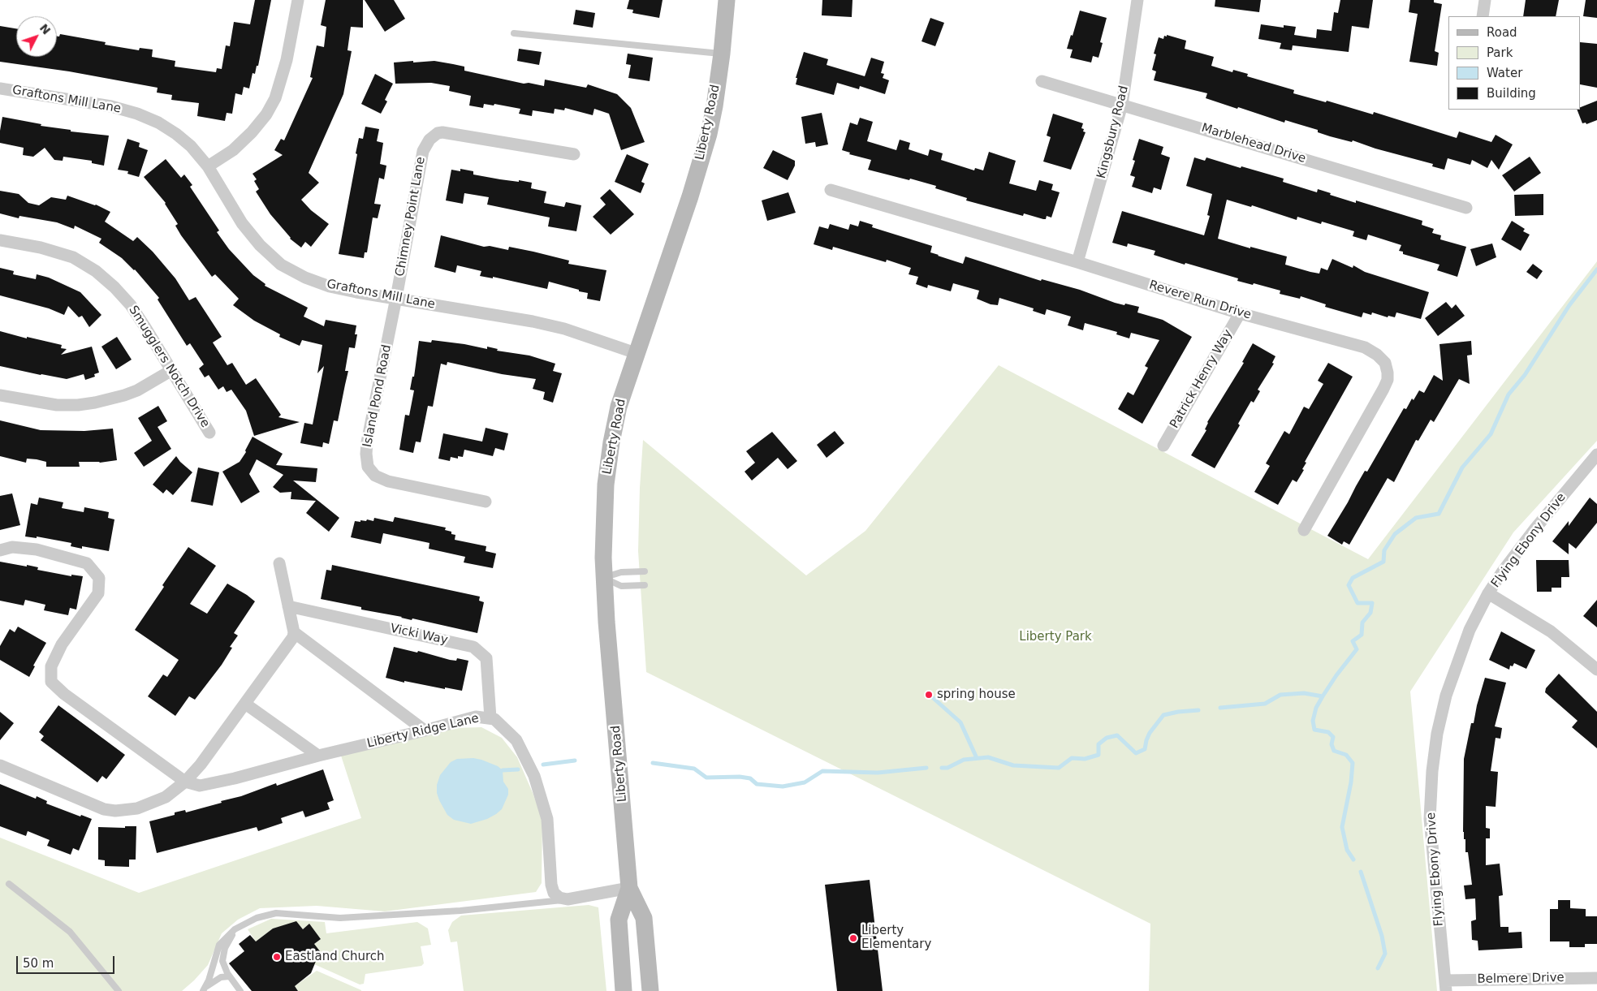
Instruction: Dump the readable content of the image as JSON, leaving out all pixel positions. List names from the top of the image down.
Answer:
{
  "streets": {
    "main road": ["Liberty Road"],
    "street": [
      "Graftons Mill Lane",
      "Kingsbury Road",
      "Marblehead Drive",
      "Chimney Point Lane",
      "Revere Run Drive",
      "Smugglers Notch Drive",
      "Patrick Henry Way",
      "Island Pond Road",
      "Flying Ebony Drive",
      "Vicki Way",
      "Liberty Ridge Lane",
      "Belmere Drive"
    ]
  },
  "crossings": [
    ["Graftons Mill Lane", "Liberty Road"],
    ["Graftons Mill Lane", "Chimney Point Lane"],
    ["Graftons Mill Lane", "Island Pond Road"],
    ["Kingsbury Road", "Marblehead Drive"],
    ["Kingsbury Road", "Revere Run Drive"],
    ["Chimney Point Lane", "Island Pond Road"],
    ["Revere Run Drive", "Patrick Henry Way"],
    ["Flying Ebony Drive", "Belmere Drive"],
    ["Vicki Way", "Liberty Ridge Lane"]
  ],
  "parks": ["Liberty Park"],
  "places": ["spring house", "Liberty Elementary", "Eastland Church"],
  "legend": [
    "Road",
    "Park",
    "Water",
    "Building"
  ],
  "scale_bar": "50 m",
  "north": "top right"
}
